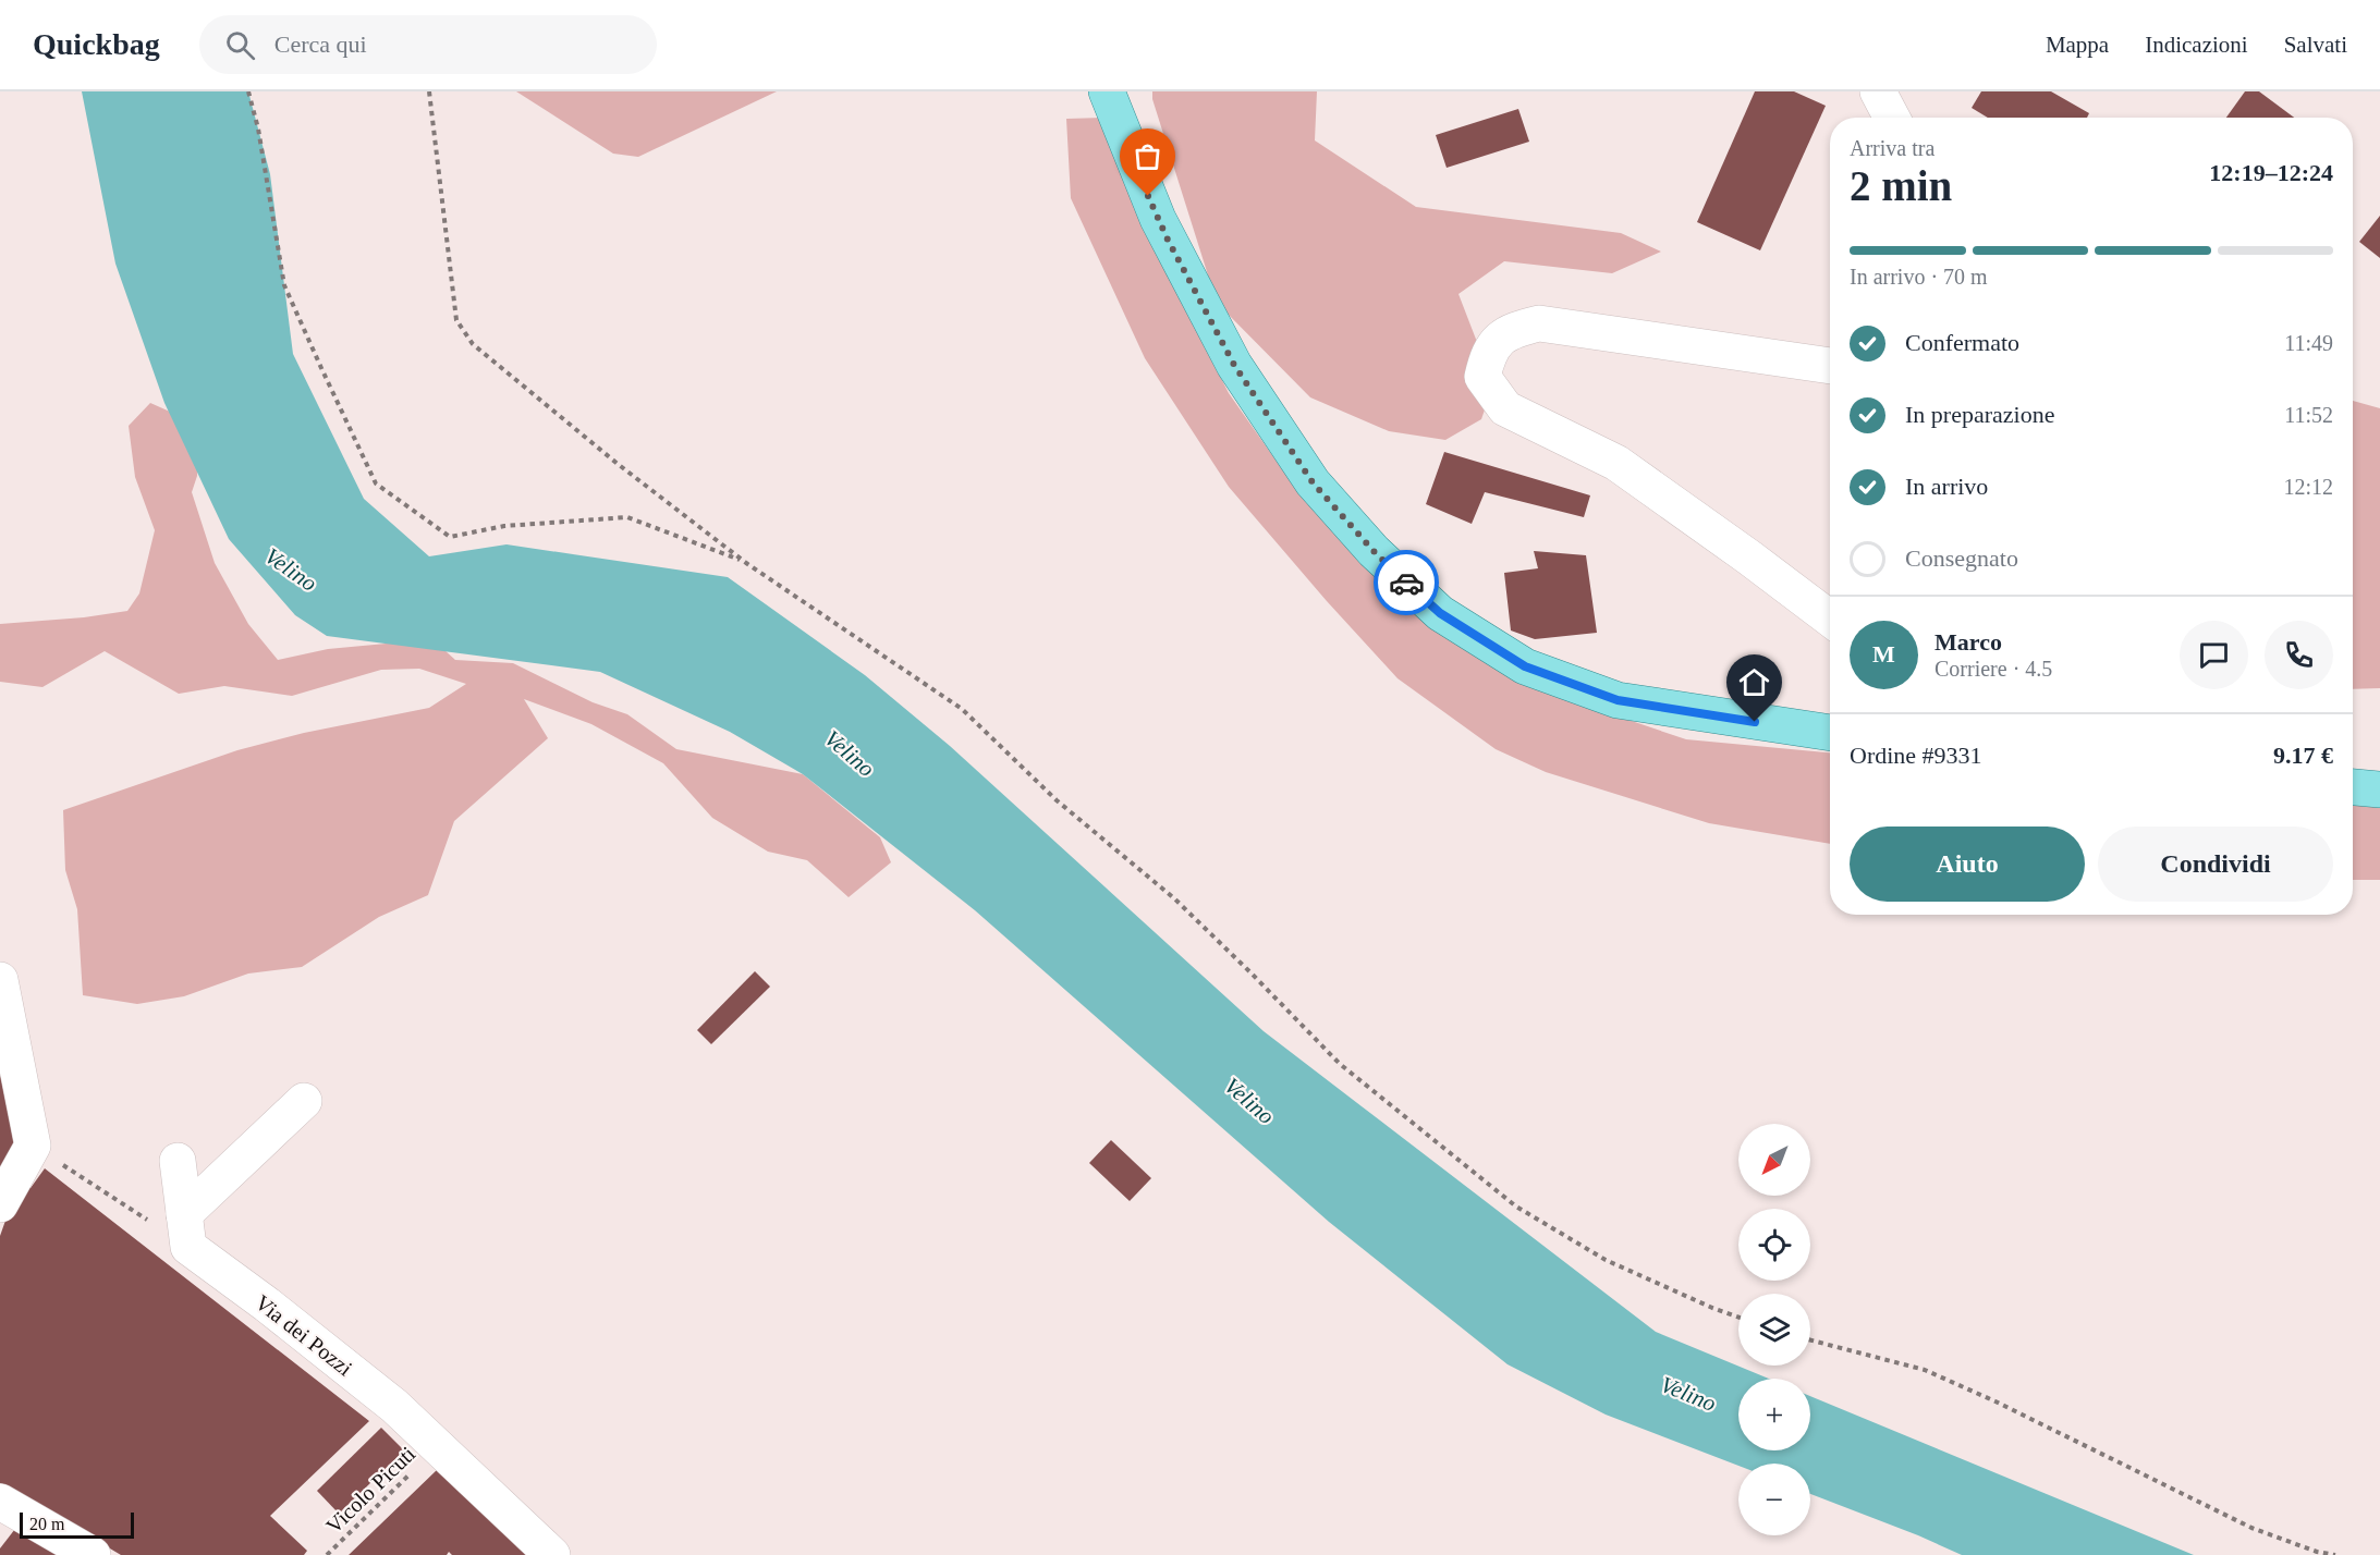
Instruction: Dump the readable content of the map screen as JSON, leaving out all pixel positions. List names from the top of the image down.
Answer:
{
  "streets": {
    "street": ["Via dei Pozzi"],
    "path": ["Vicolo Picuti"]
  },
  "crossings": [
    ["Via dei Pozzi", "Vicolo Picuti"]
  ],
  "water": ["Velino"],
  "scale_bar": "20 m",
  "north": "bottom left",
  "page": {
    "header": "Quickbag",
    "search": "Cerca qui",
    "nav": ["Mappa", "Indicazioni", "Salvati"],
    "heading": ["2 min", "Arriva tra", "12:19–12:24"],
    "panel": [
      "Marco",
      "Corriere · 4.5",
      "Ordine #9331",
      "9.17 €"
    ],
    "bar": "In arrivo · 70 m",
    "list": [
      ["Confermato", "11:49"],
      ["In preparazione", "11:52"],
      ["In arrivo", "12:12"],
      "Consegnato"
    ],
    "round": "M",
    "buttons": ["Aiuto", "Condividi"],
    "map_buttons": ["+", "−"],
    "scale": "20 m"
  }
}
